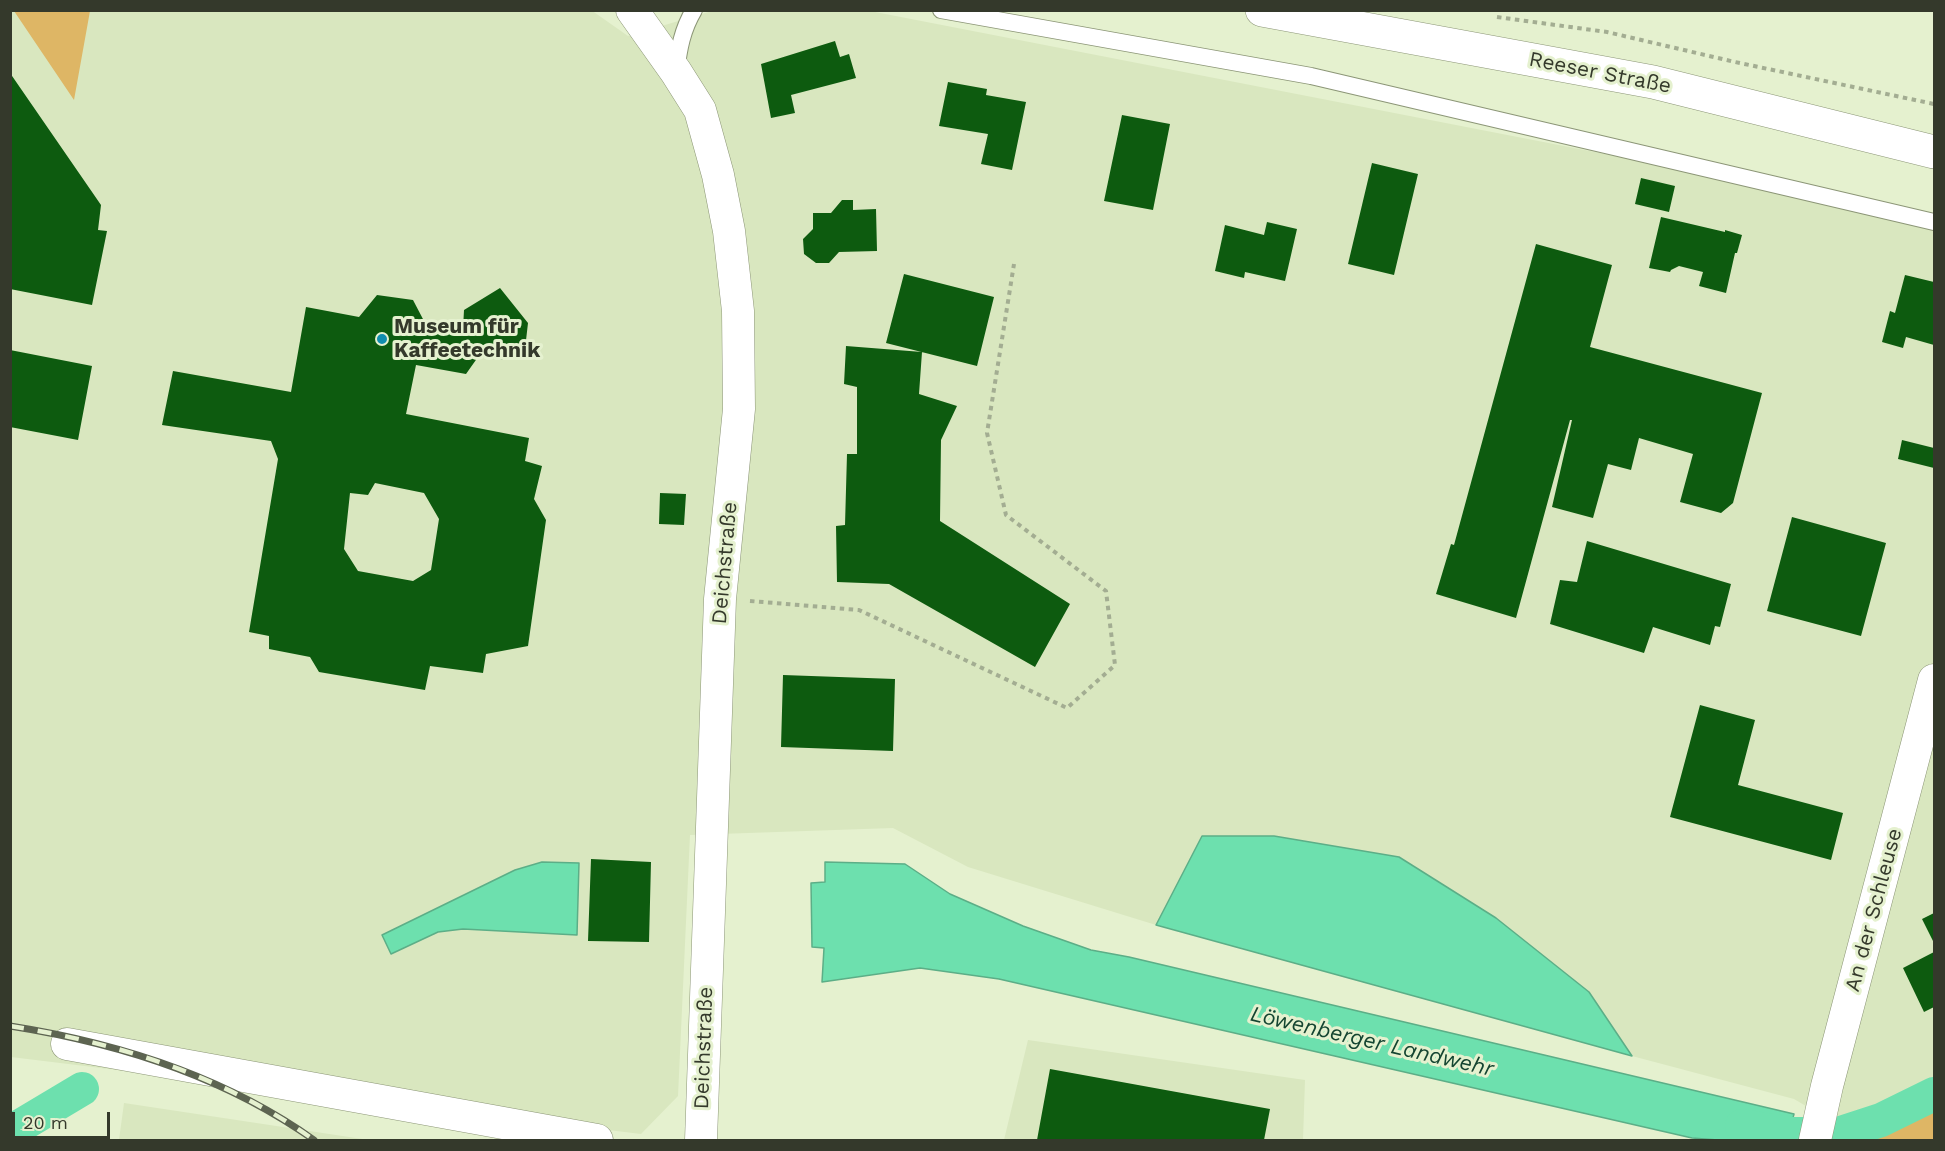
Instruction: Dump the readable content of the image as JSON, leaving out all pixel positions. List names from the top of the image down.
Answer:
{
  "streets": {
    "main road": ["Reeser Straße"],
    "street": ["Deichstraße", "An der Schleuse"]
  },
  "water": ["Löwenberger Landwehr"],
  "places": ["Museum für Kaffeetechnik"],
  "scale_bar": "20 m"
}
